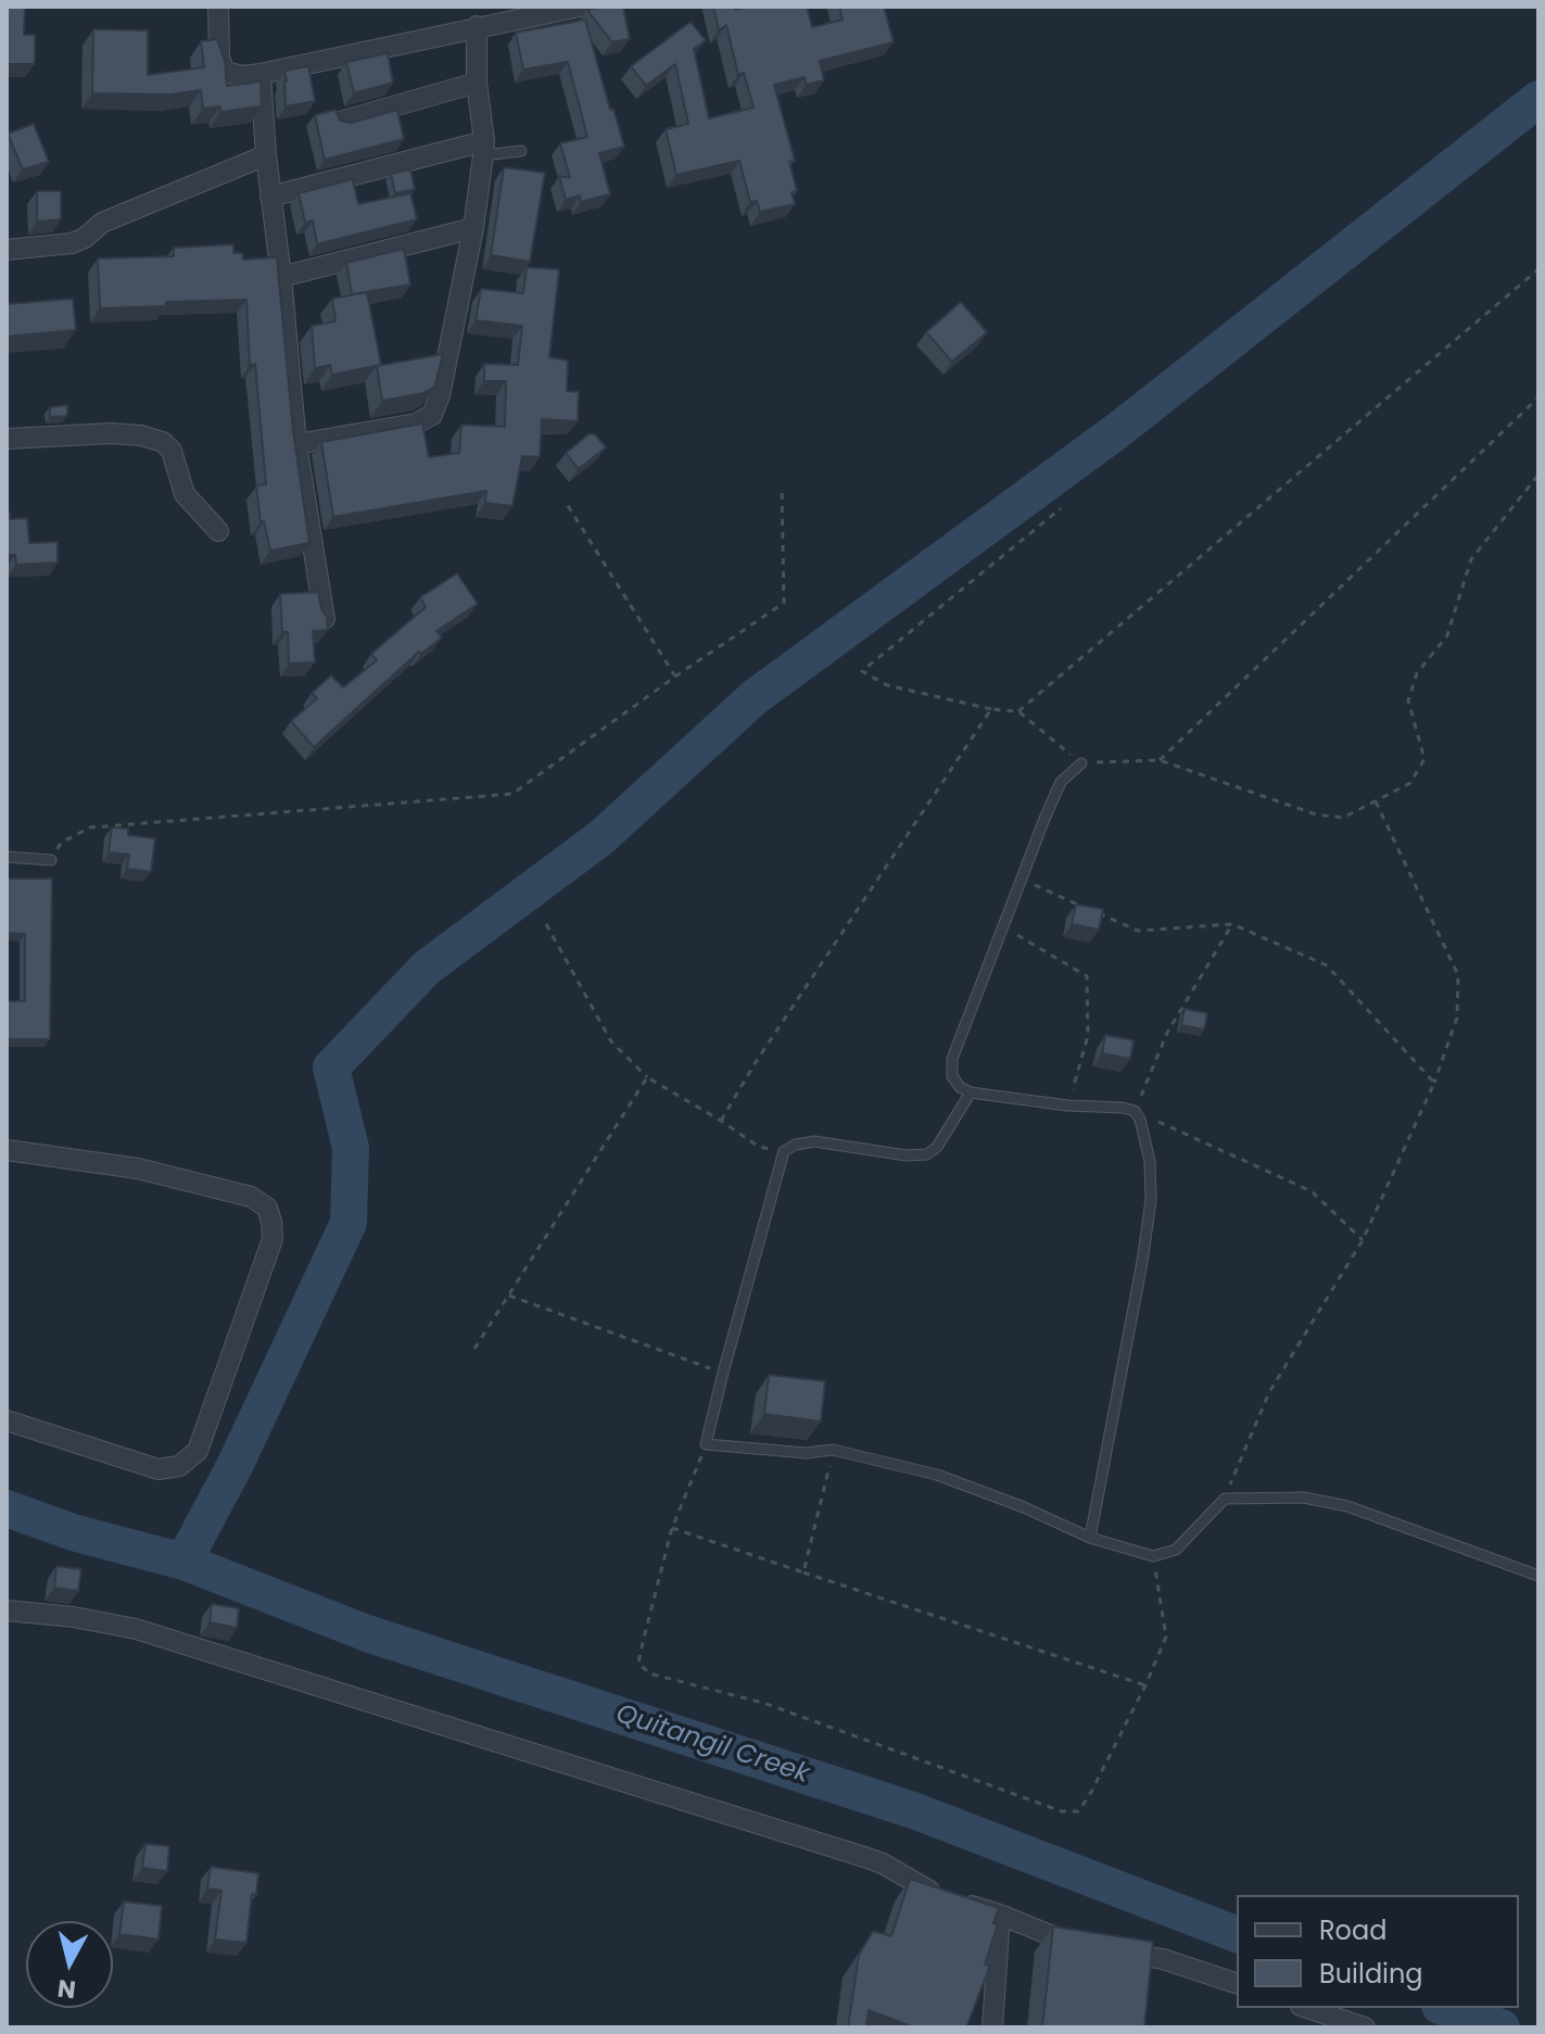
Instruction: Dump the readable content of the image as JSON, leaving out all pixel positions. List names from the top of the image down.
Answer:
{
  "water": ["Quitangil Creek"],
  "legend": ["Road", "Building"],
  "north": "bottom"
}
